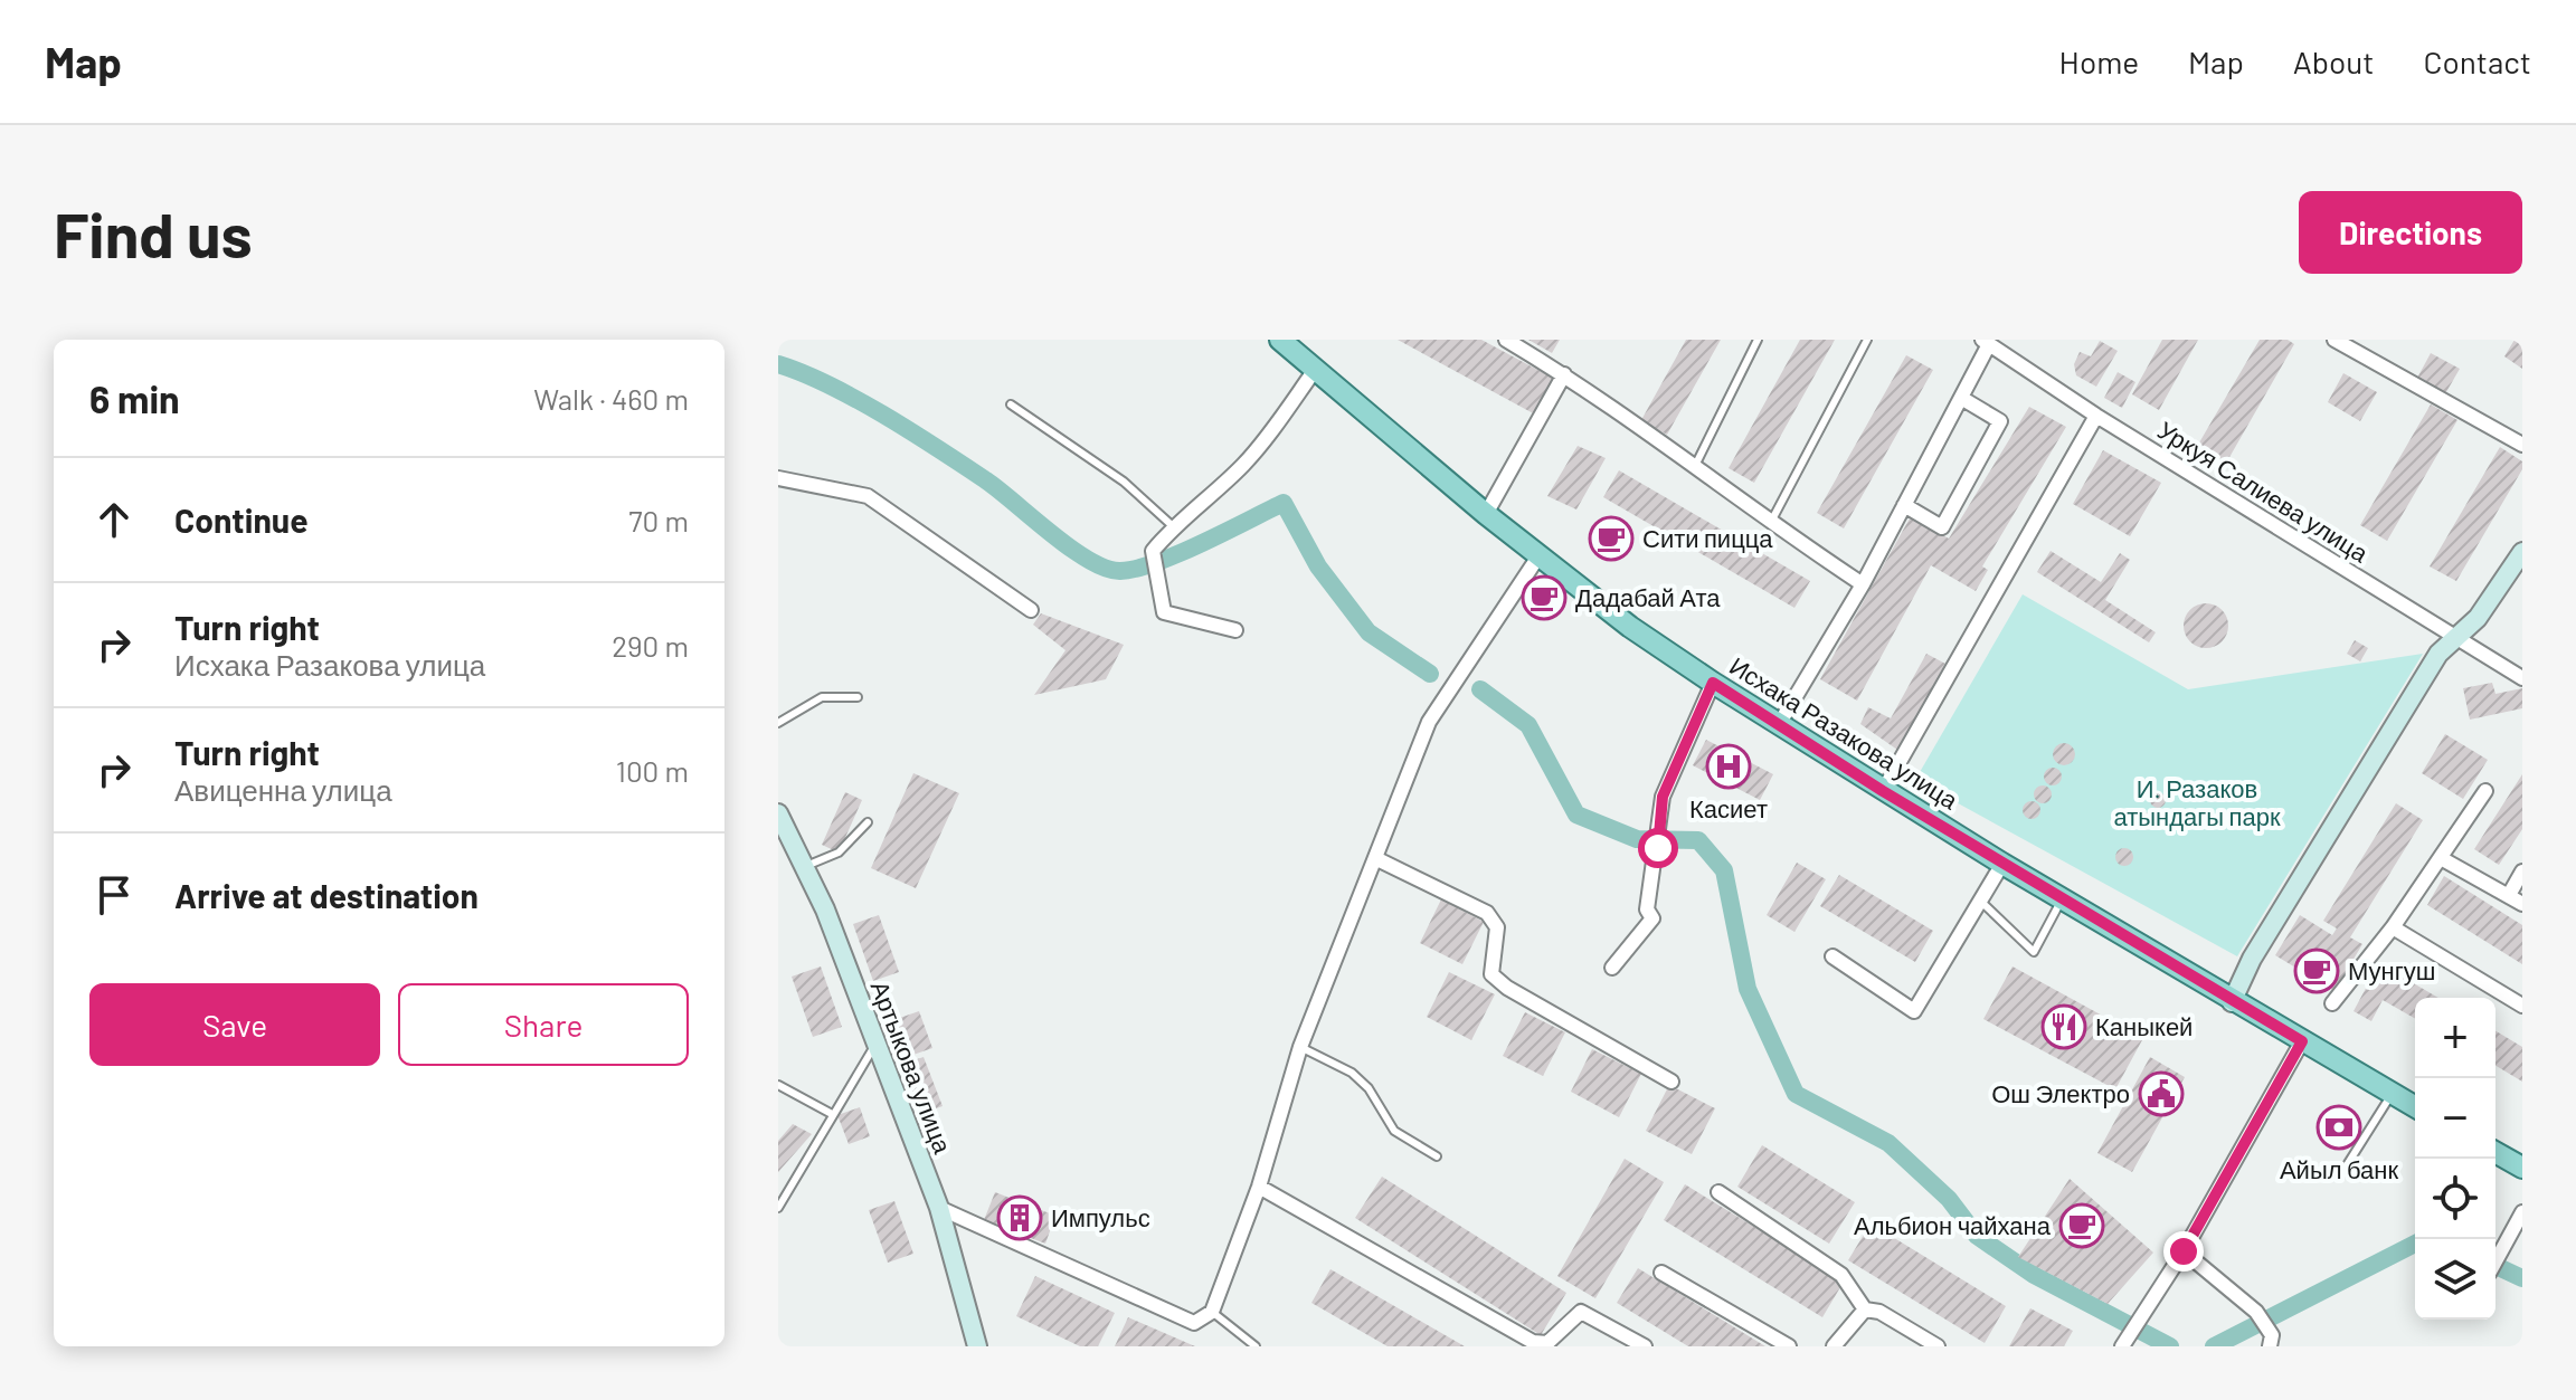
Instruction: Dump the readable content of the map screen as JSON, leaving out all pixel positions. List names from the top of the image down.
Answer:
{
  "streets": {
    "main road": ["Исхака Разакова улица", "Артыкова улица"],
    "street": ["Уркуя Салиева улица"]
  },
  "parks": ["И. Разаков атындагы парк"],
  "places": {
    "cafe": [
      "Сити пицца",
      "Дадабай Ата",
      "Мунгуш",
      "Альбион чайхана"
    ],
    "hospital": ["Касиет"],
    "restaurant": ["Каныкей"],
    "public building": ["Ош Электро"],
    "bank": ["Айыл банк"],
    "building": ["Импульс"]
  },
  "page": {
    "header": "Map",
    "nav": [
      "Home",
      "Map",
      "About",
      "Contact"
    ],
    "buttons": [
      "Directions",
      ["Save", "Share"]
    ],
    "title": "Find us",
    "heading": ["6 min", "Walk · 460 m"],
    "list": [
      ["Continue", "70 m"],
      ["Turn right", "Исхака Разакова улица", "290 m"],
      ["Turn right", "Авиценна улица", "100 m"],
      "Arrive at destination"
    ],
    "map_buttons": ["+", "−"]
  }
}
